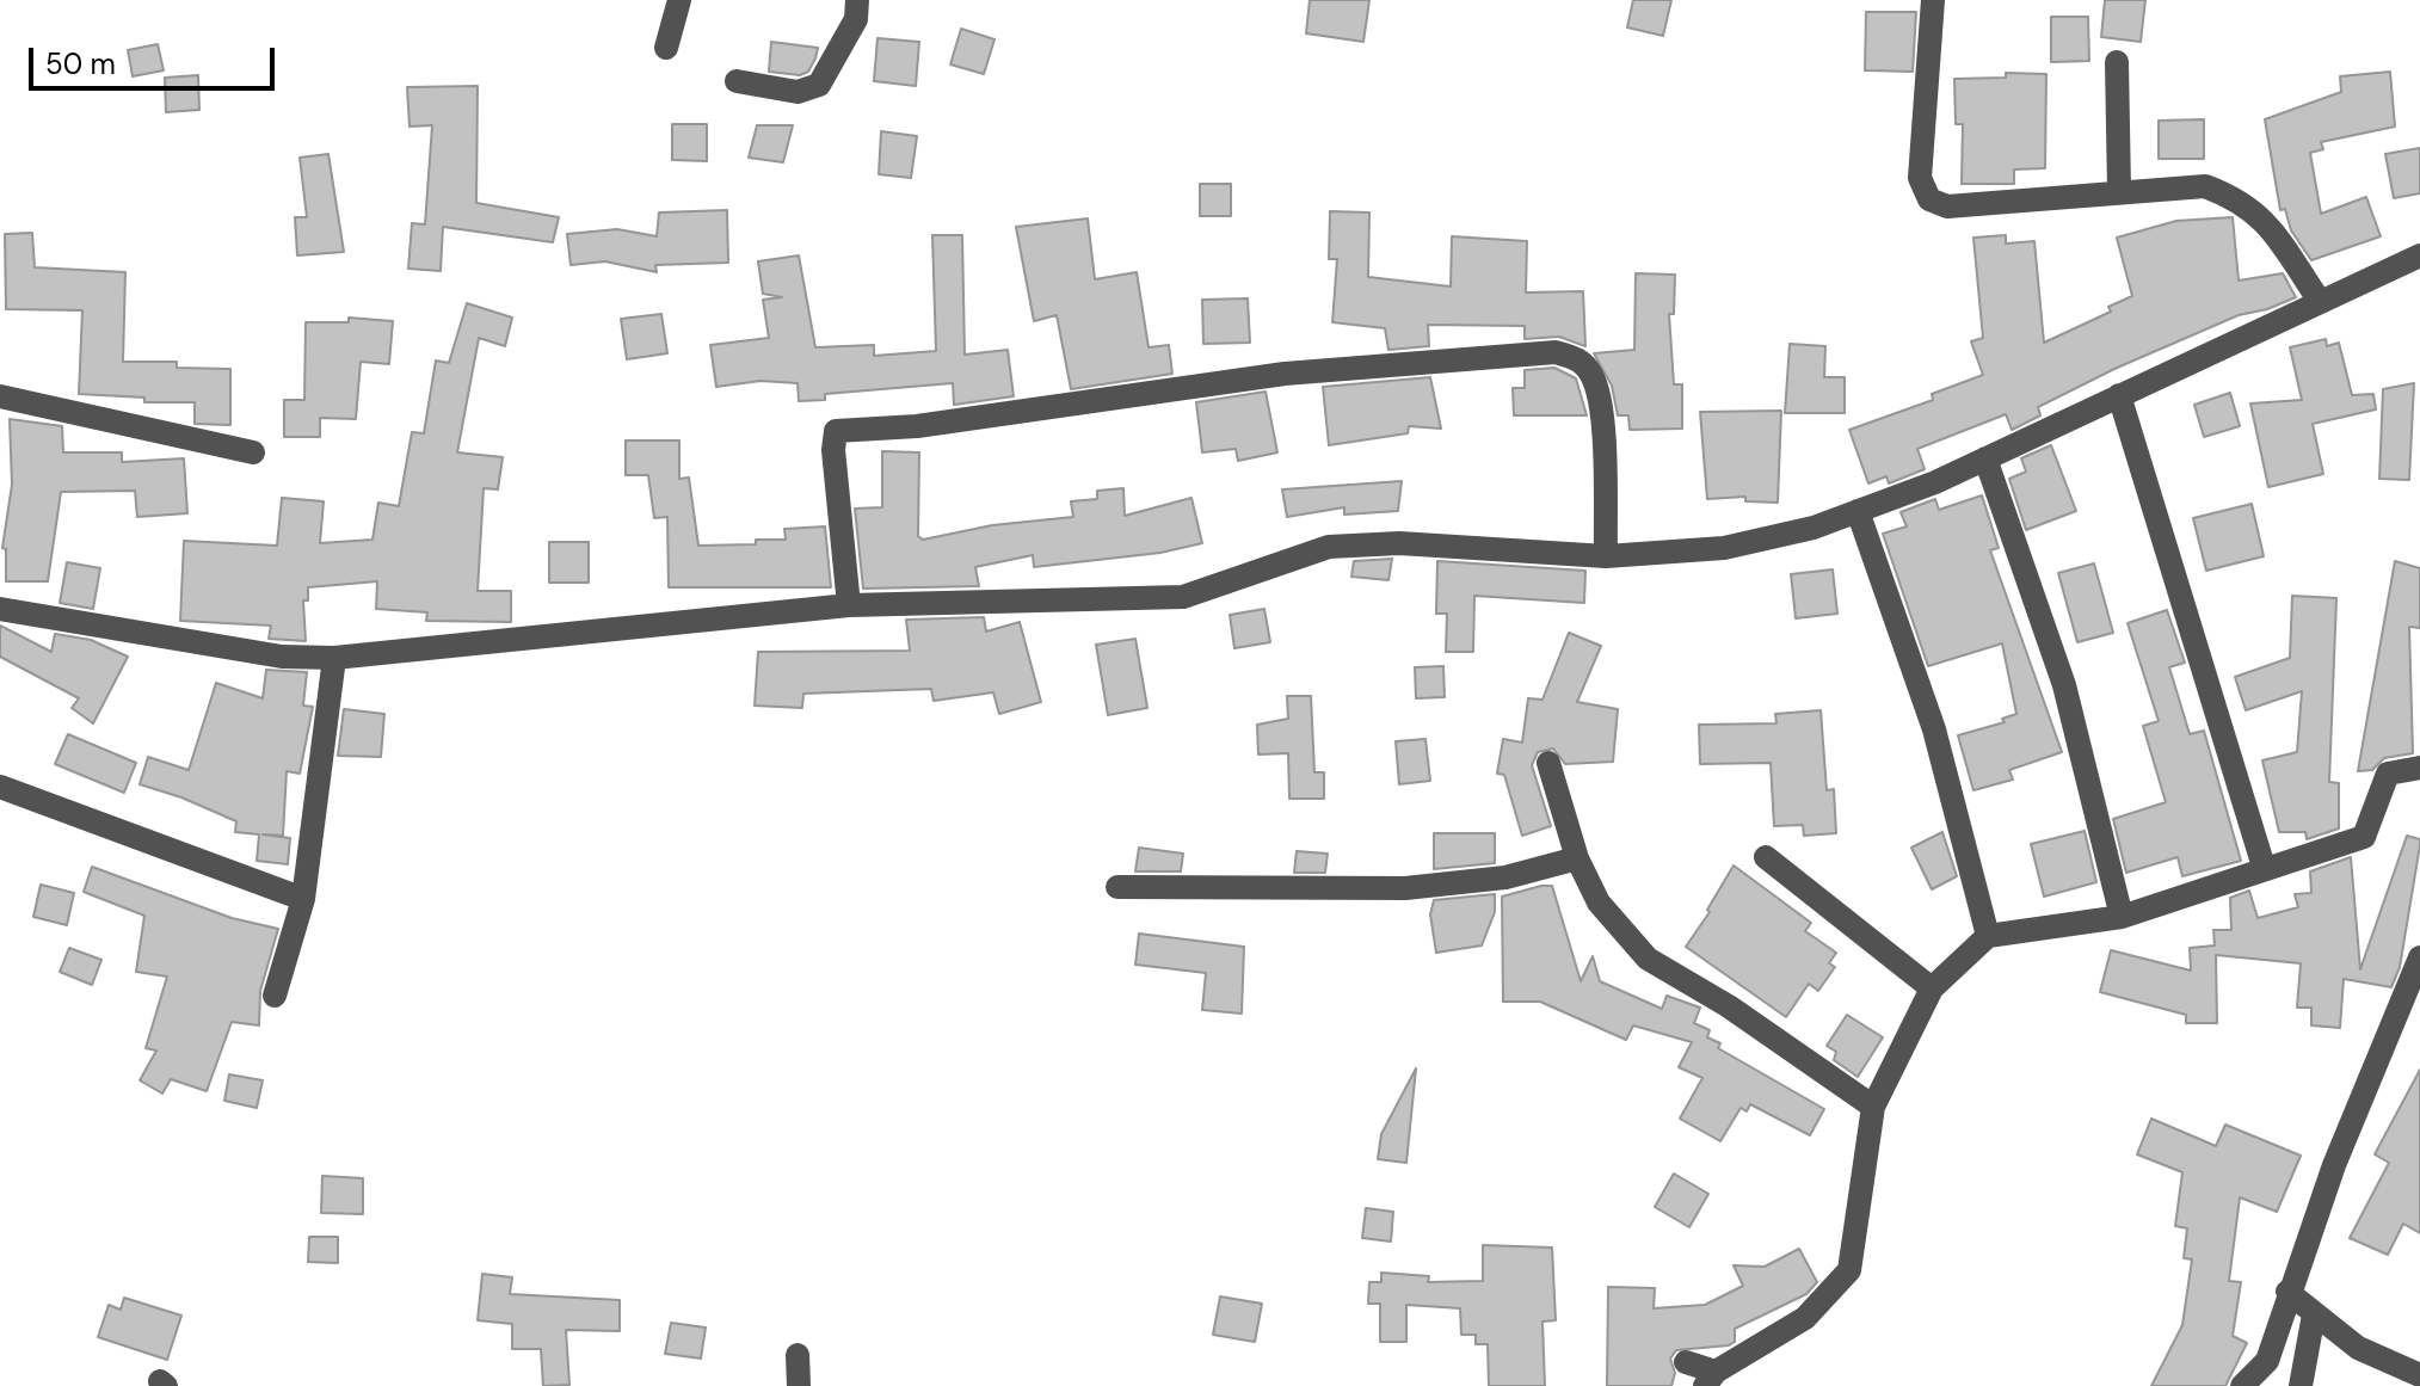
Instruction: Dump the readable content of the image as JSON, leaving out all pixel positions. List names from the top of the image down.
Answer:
{
  "scale_bar": "50 m"
}
